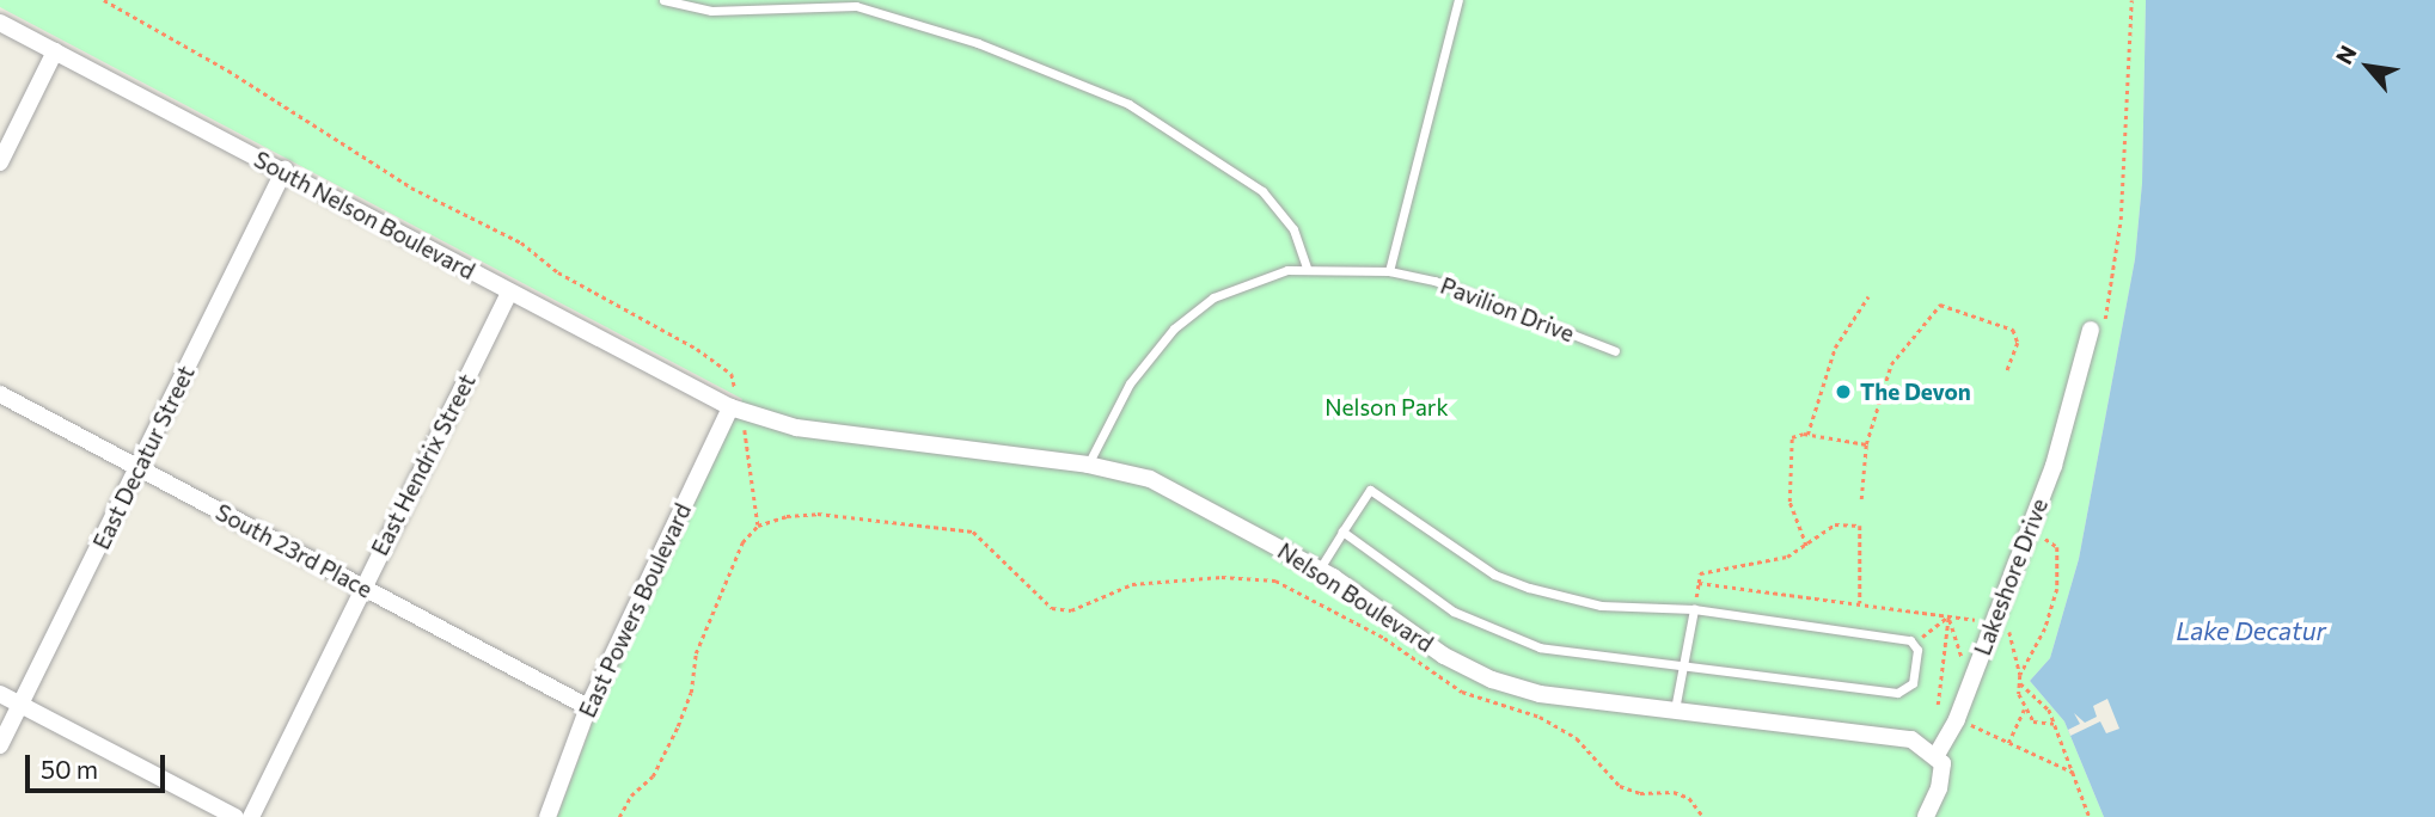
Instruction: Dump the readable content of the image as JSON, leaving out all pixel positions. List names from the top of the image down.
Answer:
{
  "streets": {
    "street": [
      "South Nelson Boulevard",
      "East Decatur Street",
      "East Hendrix Street",
      "South 23rd Place",
      "Lakeshore Drive",
      "Nelson Boulevard",
      "East Powers Boulevard"
    ],
    "lane": ["Pavilion Drive"]
  },
  "crossings": [
    ["South Nelson Boulevard", "East Decatur Street"],
    ["South Nelson Boulevard", "East Hendrix Street"],
    ["South Nelson Boulevard", "Nelson Boulevard"],
    ["South Nelson Boulevard", "East Powers Boulevard"],
    ["Pavilion Drive", "Nelson Boulevard"],
    ["East Decatur Street", "South 23rd Place"],
    ["East Hendrix Street", "South 23rd Place"],
    ["South 23rd Place", "East Powers Boulevard"],
    ["Lakeshore Drive", "Nelson Boulevard"],
    ["Nelson Boulevard", "East Powers Boulevard"]
  ],
  "water": ["Lake Decatur"],
  "parks": ["Nelson Park"],
  "places": ["The Devon"],
  "scale_bar": "50 m",
  "north": "top left"
}
